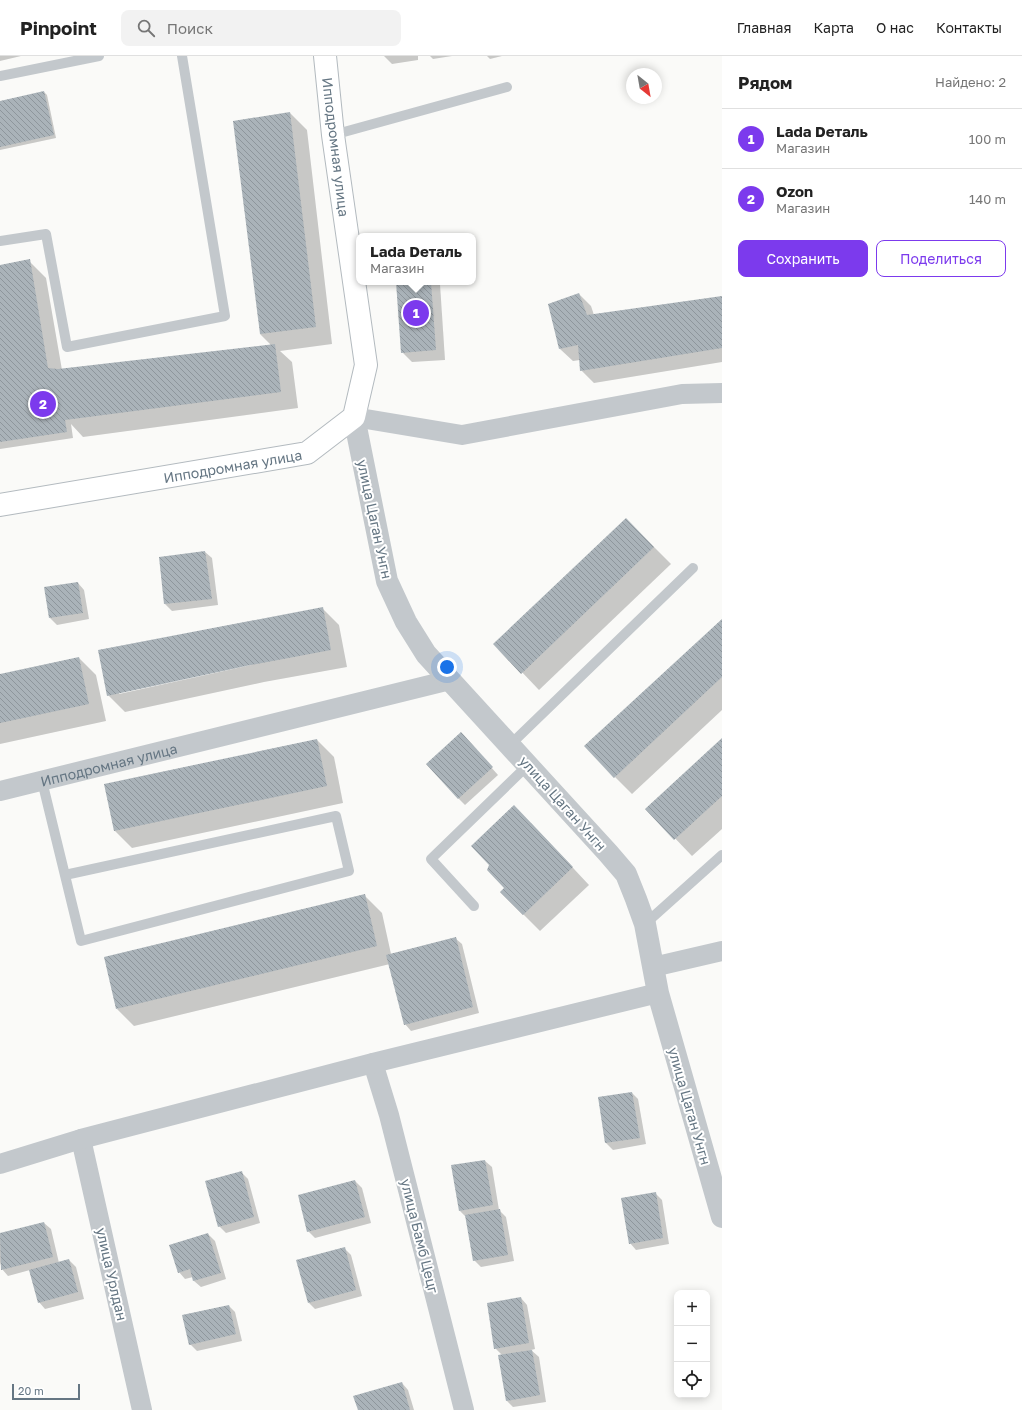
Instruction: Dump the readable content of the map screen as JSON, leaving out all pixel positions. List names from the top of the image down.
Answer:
{
  "streets": {
    "main road": ["Ипподромная улица"],
    "street": ["улица Цаган Унгн", "улица Бамб Цецг", "улица Урлдан"]
  },
  "crossings": [
    ["Ипподромная улица", "улица Цаган Унгн"]
  ],
  "scale_bar": "20 m",
  "north": "bottom right",
  "page": {
    "header": "Pinpoint",
    "search": "Поиск",
    "nav": [
      "Главная",
      "Карта",
      "О нас",
      "Контакты"
    ],
    "heading": ["Рядом", "Найдено: 2"],
    "list": [
      {
        "mark": "1",
        "name": "Lada Dеталь",
        "note": "Магазин",
        "value": "100 m"
      },
      {
        "mark": "2",
        "name": "Ozon",
        "note": "Магазин",
        "value": "140 m"
      }
    ],
    "buttons": ["Сохранить", "Поделиться"],
    "popup": ["Lada Dеталь", "Магазин"],
    "pins": ["1", "2"],
    "map_buttons": ["+", "−"],
    "scale": "20 m"
  }
}
